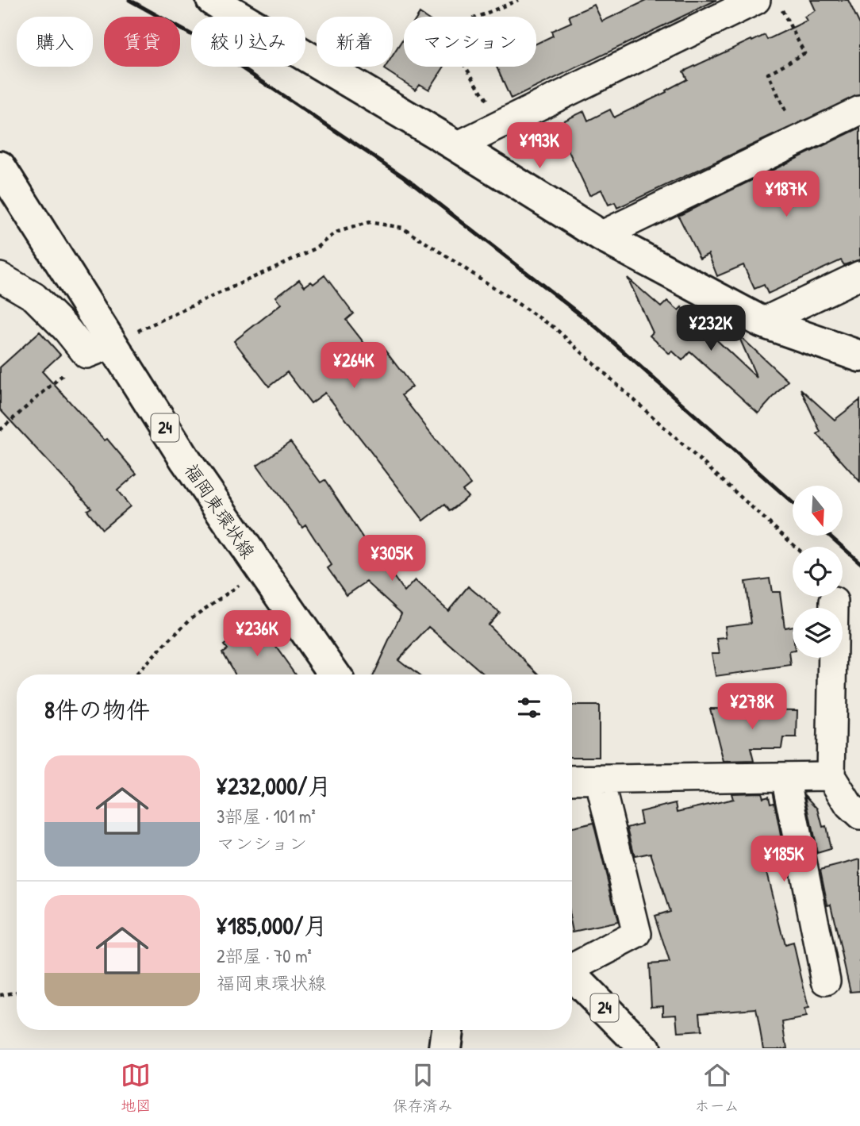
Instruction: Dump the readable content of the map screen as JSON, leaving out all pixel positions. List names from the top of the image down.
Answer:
{
  "streets": {
    "street": ["24", "福岡東環状線"]
  },
  "north": "bottom",
  "page": {
    "chip": [
      "購入",
      "賃貸",
      "絞り込み",
      "新着",
      "マンション"
    ],
    "price": [
      "¥193K",
      "¥187K",
      "¥232K",
      "¥264K",
      "¥305K",
      "¥236K",
      "¥278K",
      "¥185K"
    ],
    "heading": "8件の物件",
    "list": [
      {
        "name": "¥232,000/月",
        "note": "3部屋 · 101 m² · マンション"
      },
      {
        "name": "¥185,000/月",
        "note": "2部屋 · 70 m² · 福岡東環状線"
      }
    ],
    "tabs": ["地図", "保存済み", "ホーム"]
  }
}
